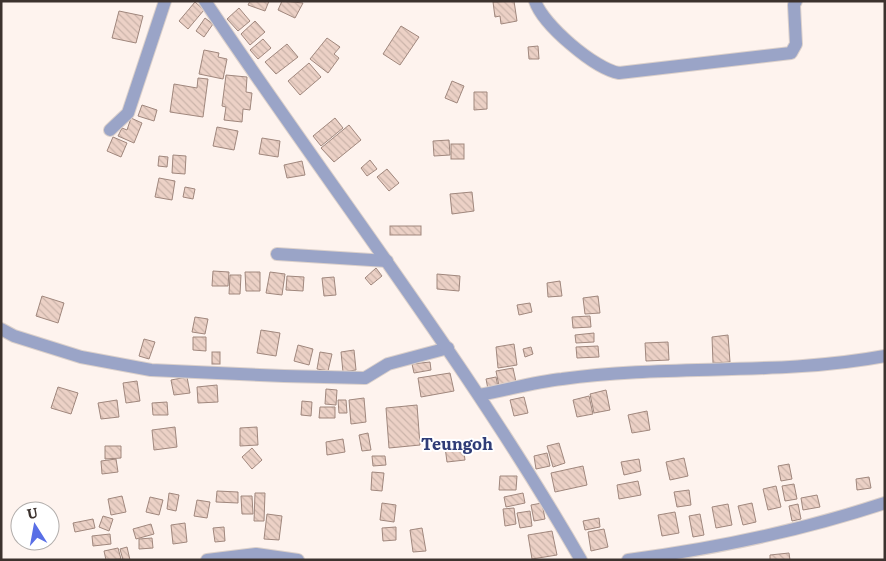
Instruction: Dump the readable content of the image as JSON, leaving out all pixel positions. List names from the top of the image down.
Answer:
{
  "districts": ["Teungoh"],
  "north": "top"
}
